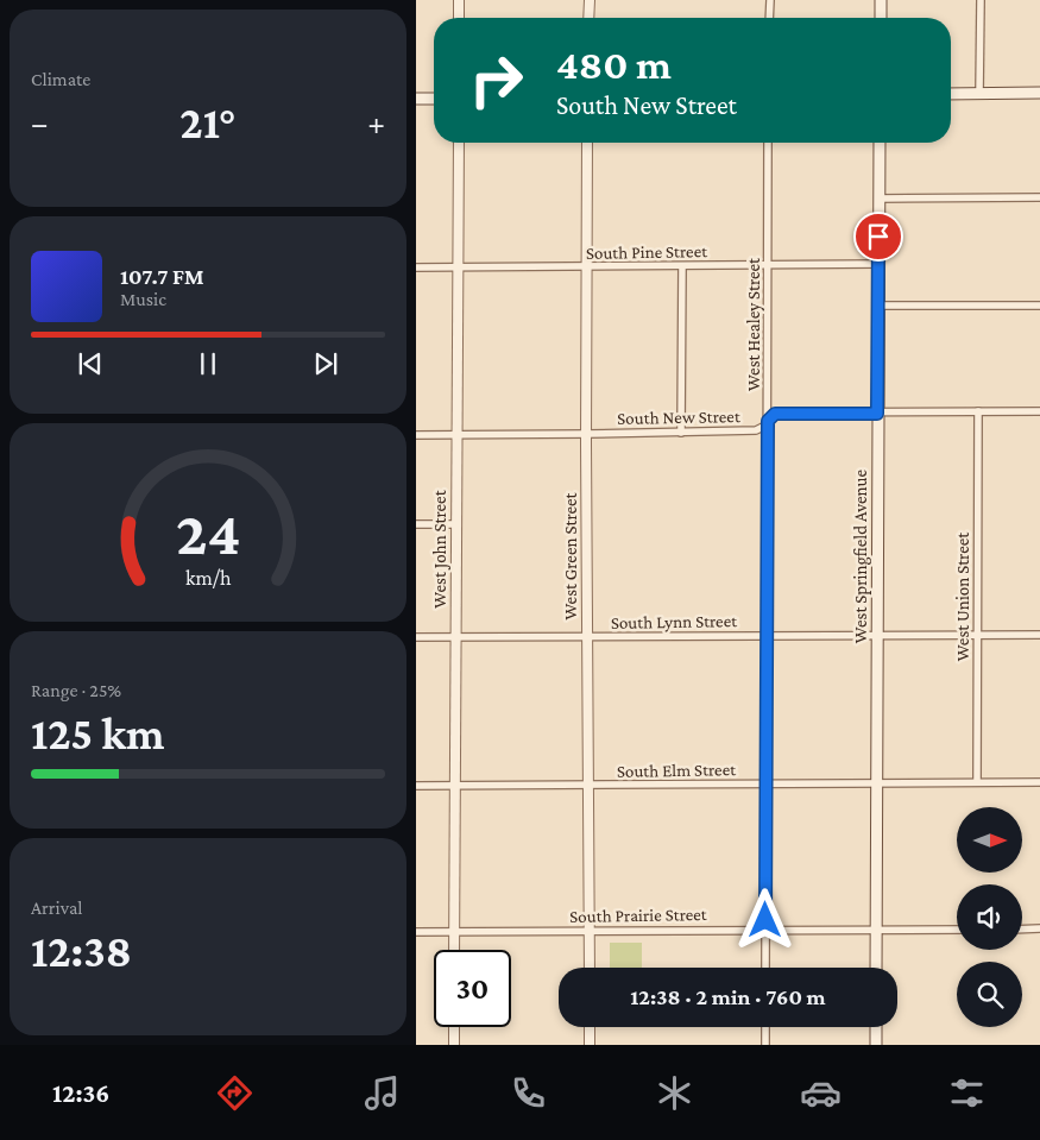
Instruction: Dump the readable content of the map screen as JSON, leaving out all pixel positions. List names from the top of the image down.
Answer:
{
  "streets": {
    "main road": ["West Springfield Avenue"],
    "street": [
      "South Pine Street",
      "West Healey Street",
      "South New Street",
      "West John Street",
      "West Green Street",
      "West Union Street",
      "South Lynn Street",
      "South Elm Street",
      "South Prairie Street"
    ]
  },
  "crossings": [
    ["South Pine Street", "West Healey Street"],
    ["South Pine Street", "West John Street"],
    ["South Pine Street", "West Green Street"],
    ["South Pine Street", "West Springfield Avenue"],
    ["West Healey Street", "South New Street"],
    ["West Healey Street", "South Lynn Street"],
    ["West Healey Street", "South Elm Street"],
    ["West Healey Street", "South Prairie Street"],
    ["South New Street", "West John Street"],
    ["South New Street", "West Green Street"],
    ["South New Street", "West Springfield Avenue"],
    ["South New Street", "West Union Street"],
    ["West John Street", "South Lynn Street"],
    ["West John Street", "South Elm Street"],
    ["West John Street", "South Prairie Street"],
    ["West Green Street", "South Lynn Street"],
    ["West Green Street", "South Elm Street"],
    ["West Green Street", "South Prairie Street"],
    ["West Springfield Avenue", "South Lynn Street"],
    ["West Springfield Avenue", "South Elm Street"],
    ["West Springfield Avenue", "South Prairie Street"],
    ["West Union Street", "South Lynn Street"],
    ["West Union Street", "South Elm Street"]
  ],
  "north": "right",
  "page": {
    "tile": [
      "Climate",
      ["Range · 25%", "125 km"],
      ["Arrival", "12:38"]
    ],
    "turn": ["480 m", "South New Street"],
    "heat": ["−", "21°", "+"],
    "song": ["107.7 FM", "Music"],
    "limit": "30",
    "trip": "12:38 · 2 min · 760 m",
    "tabs": "12:36",
    "gauge": ["24", "km/h"]
  }
}
